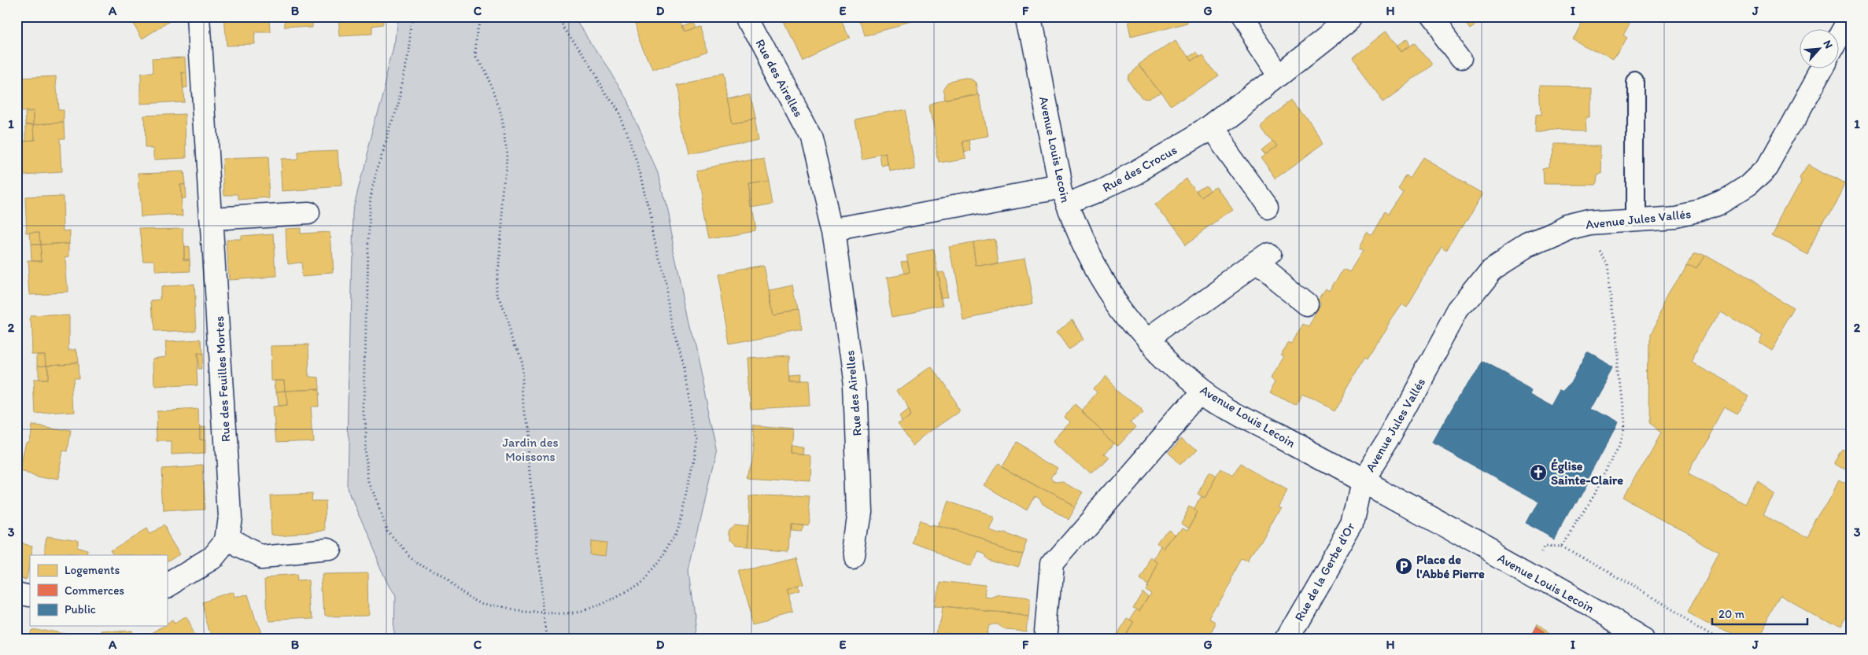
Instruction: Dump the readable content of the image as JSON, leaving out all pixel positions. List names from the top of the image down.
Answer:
{
  "streets": {
    "street": [
      "Rue des Airelles",
      "Avenue Louis Lecoin",
      "Rue des Crocus",
      "Avenue Jules Vallés",
      "Rue des Feuilles Mortes",
      "Rue de la Gerbe d'Or"
    ]
  },
  "crossings": [
    ["Avenue Louis Lecoin", "Rue des Crocus"],
    ["Avenue Louis Lecoin", "Avenue Jules Vallés"],
    ["Avenue Louis Lecoin", "Rue de la Gerbe d'Or"],
    ["Avenue Jules Vallés", "Rue de la Gerbe d'Or"]
  ],
  "parks": ["Jardin des Moissons"],
  "places": {
    "church": ["Église Sainte-Claire"],
    "parking": ["Place de l'Abbé Pierre"]
  },
  "legend": ["Logements", "Commerces", "Public"],
  "scale_bar": "20 m",
  "north": "top right",
  "grid": {
    "columns": [
      "A",
      "B",
      "C",
      "D",
      "E",
      "F",
      "G",
      "H",
      "I",
      "J"
    ],
    "rows": ["1", "2", "3"]
  }
}
